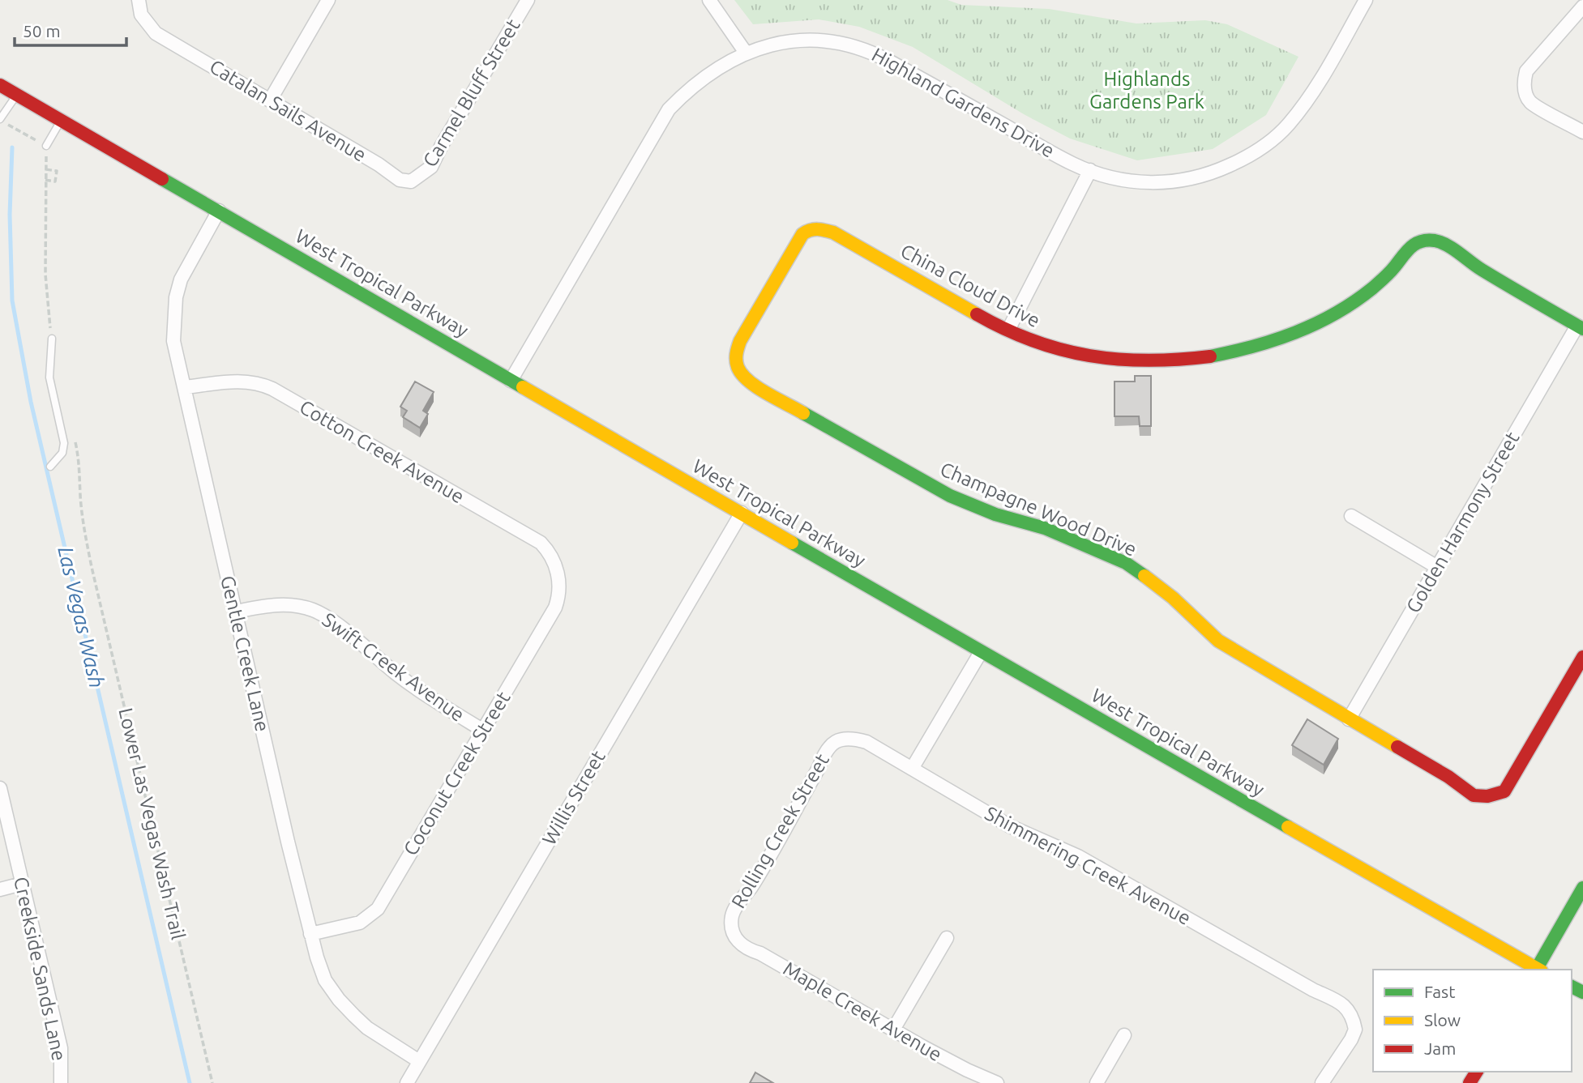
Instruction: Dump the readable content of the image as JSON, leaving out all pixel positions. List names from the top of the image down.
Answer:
{
  "streets": {
    "street": [
      "Carmel Bluff Street",
      "Highland Gardens Drive",
      "Catalan Sails Avenue",
      "West Tropical Parkway",
      "China Cloud Drive",
      "Cotton Creek Avenue",
      "Champagne Wood Drive",
      "Golden Harmony Street",
      "Gentle Creek Lane",
      "Swift Creek Avenue",
      "Coconut Creek Street",
      "Willis Street",
      "Rolling Creek Street",
      "Shimmering Creek Avenue",
      "Creekside Sands Lane",
      "Maple Creek Avenue"
    ],
    "path": ["Lower Las Vegas Wash Trail"]
  },
  "crossings": [
    ["Carmel Bluff Street", "Catalan Sails Avenue"],
    ["Highland Gardens Drive", "West Tropical Parkway"],
    ["West Tropical Parkway", "Gentle Creek Lane"],
    ["West Tropical Parkway", "Willis Street"],
    ["China Cloud Drive", "Champagne Wood Drive"],
    ["China Cloud Drive", "Golden Harmony Street"],
    ["Cotton Creek Avenue", "Gentle Creek Lane"],
    ["Cotton Creek Avenue", "Coconut Creek Street"],
    ["Champagne Wood Drive", "Golden Harmony Street"],
    ["Gentle Creek Lane", "Swift Creek Avenue"],
    ["Gentle Creek Lane", "Coconut Creek Street"],
    ["Gentle Creek Lane", "Willis Street"],
    ["Swift Creek Avenue", "Coconut Creek Street"],
    ["Rolling Creek Street", "Shimmering Creek Avenue"],
    ["Rolling Creek Street", "Maple Creek Avenue"]
  ],
  "water": ["Las Vegas Wash"],
  "parks": ["Highlands Gardens Park"],
  "legend": ["Fast", "Slow", "Jam"],
  "scale_bar": "50 m"
}
